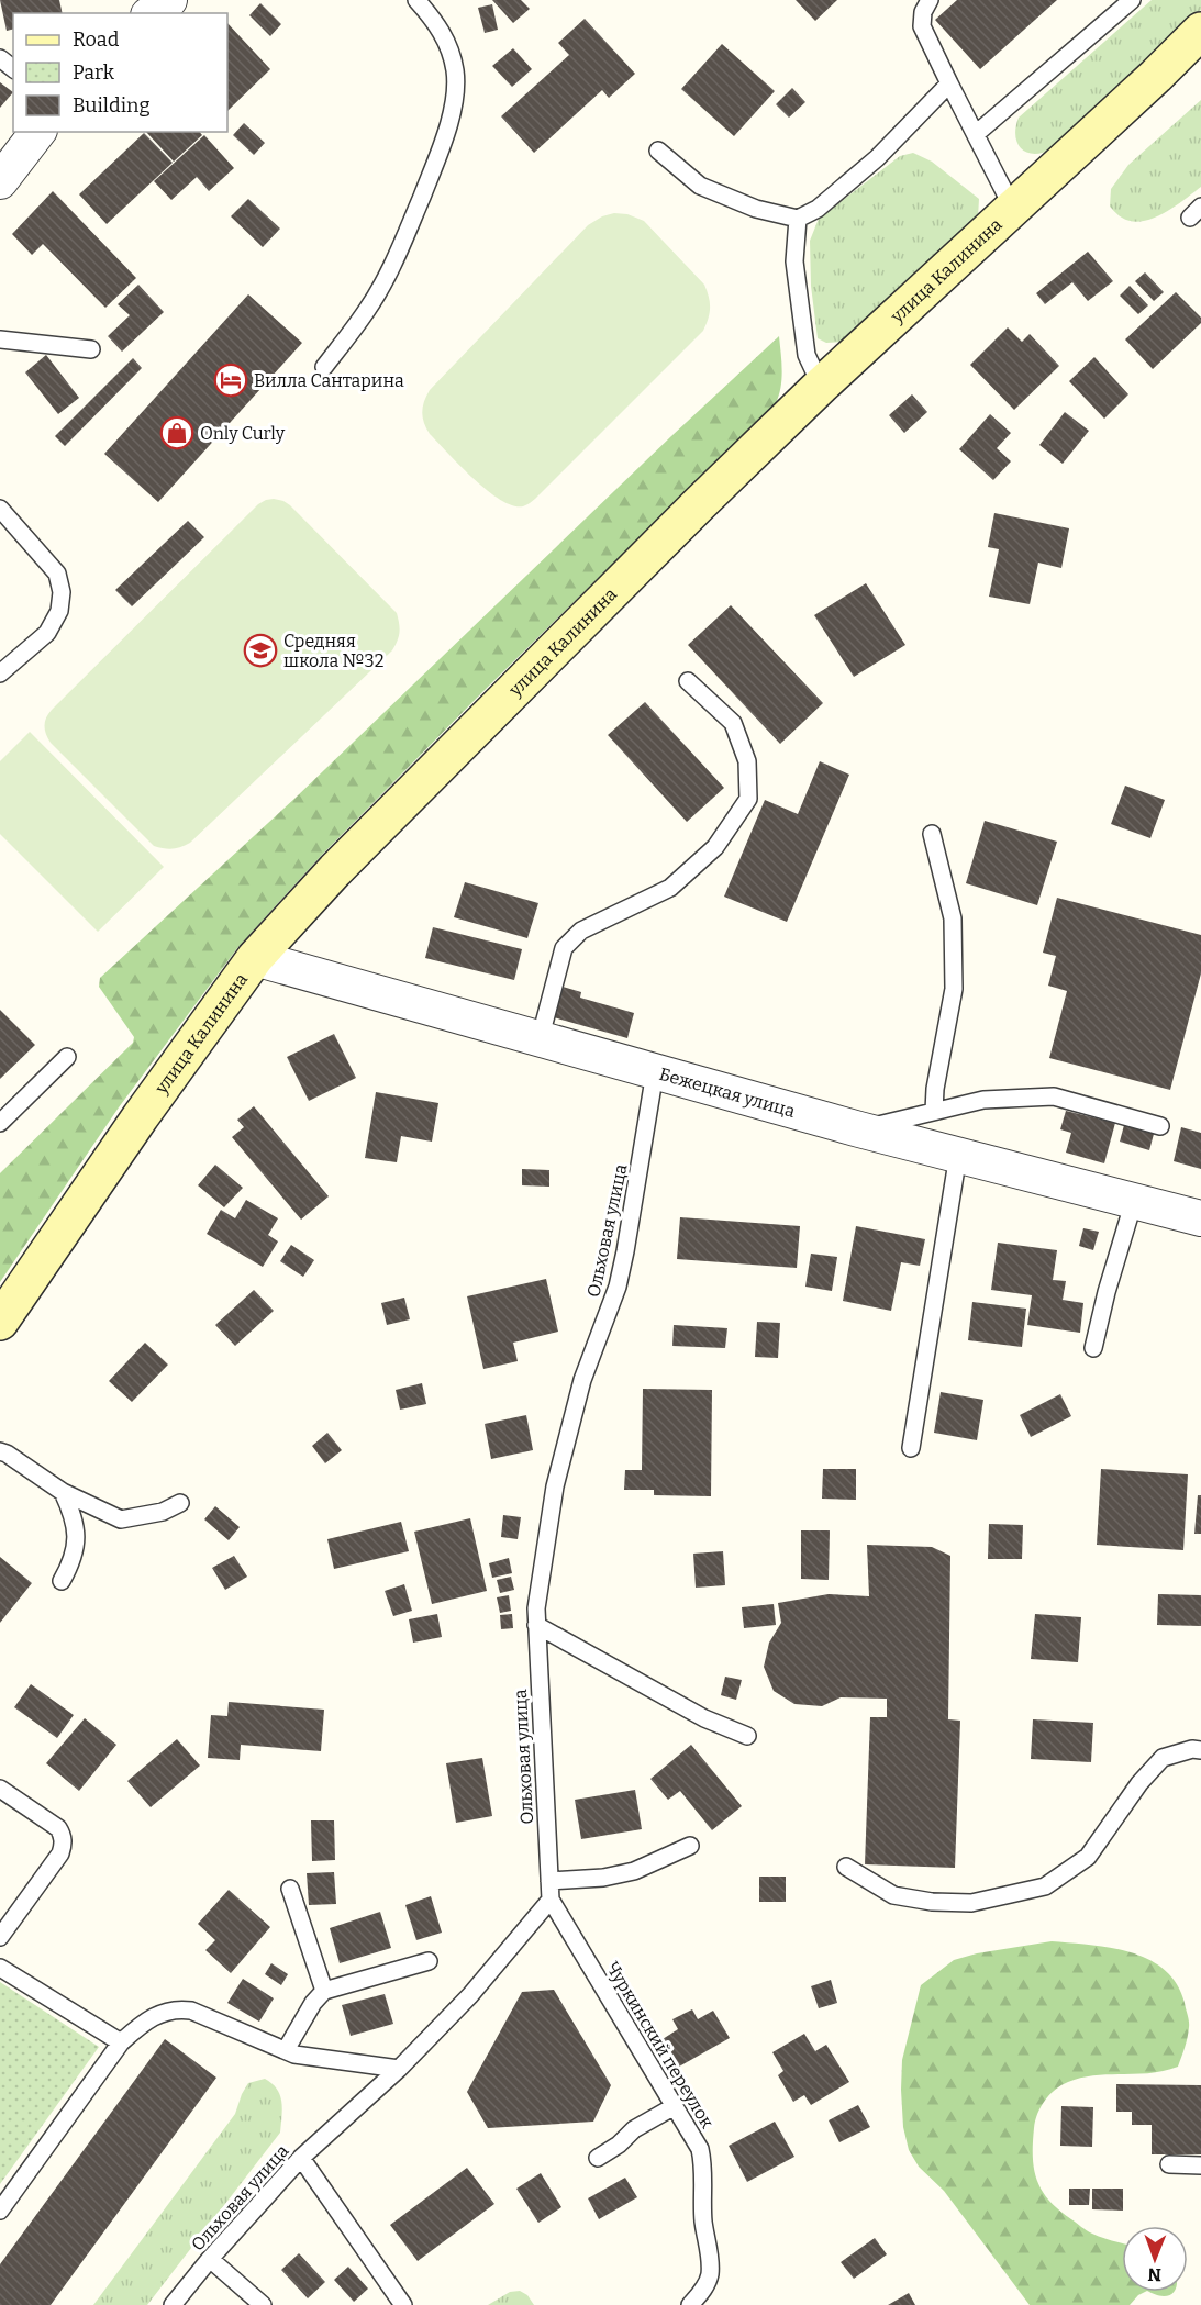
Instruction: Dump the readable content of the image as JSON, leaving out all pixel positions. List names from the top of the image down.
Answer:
{
  "streets": {
    "main road": ["улица Калинина"],
    "street": ["Бежецкая улица"],
    "lane": ["Ольховая улица", "Чуркинский переулок"]
  },
  "crossings": [
    ["улица Калинина", "Бежецкая улица"],
    ["Бежецкая улица", "Ольховая улица"],
    ["Ольховая улица", "Чуркинский переулок"]
  ],
  "places": {
    "hotel": ["Вилла Сантарина"],
    "shop": ["Only Curly"],
    "school or university": ["Средняя школа №32"]
  },
  "legend": ["Road", "Park", "Building"],
  "north": "bottom"
}
